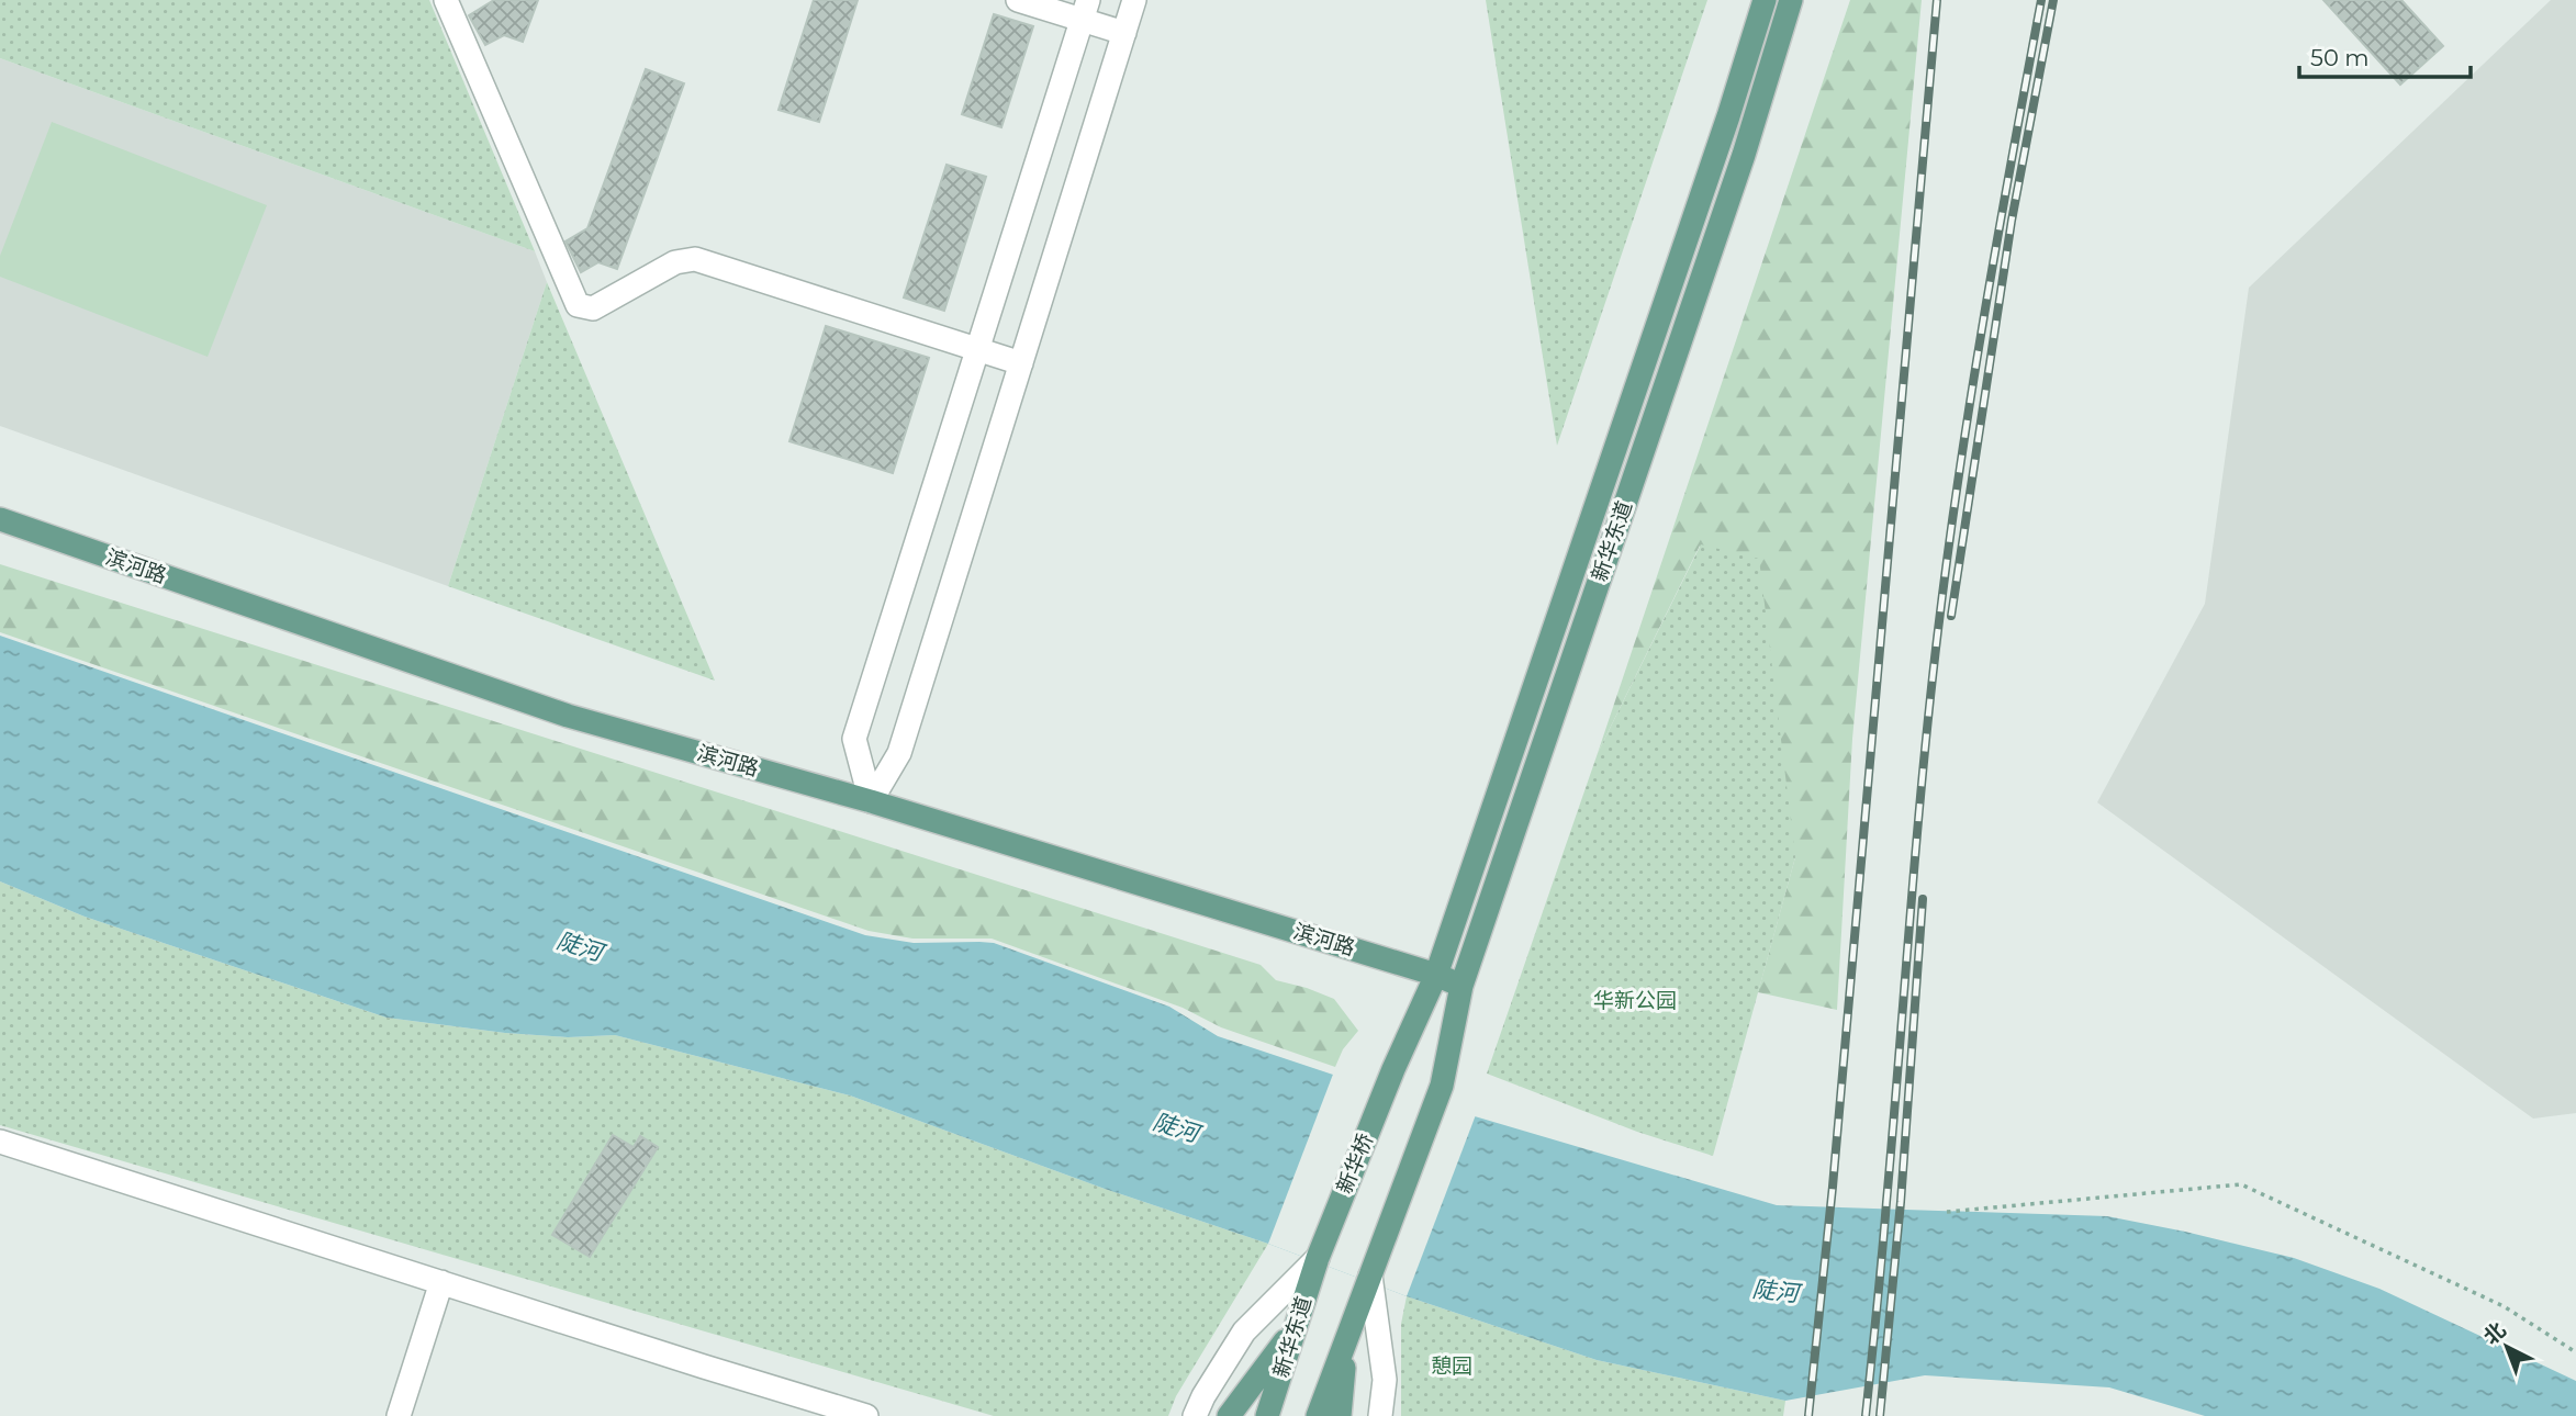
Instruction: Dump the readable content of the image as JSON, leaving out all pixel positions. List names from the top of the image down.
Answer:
{
  "streets": {
    "main road": ["新华东道", "滨河路", "新华桥"]
  },
  "crossings": [
    ["新华东道", "滨河路"],
    ["新华东道", "新华桥"]
  ],
  "water": ["陡河"],
  "parks": ["华新公园", "憩园"],
  "scale_bar": "50 m",
  "north": "top left"
}
